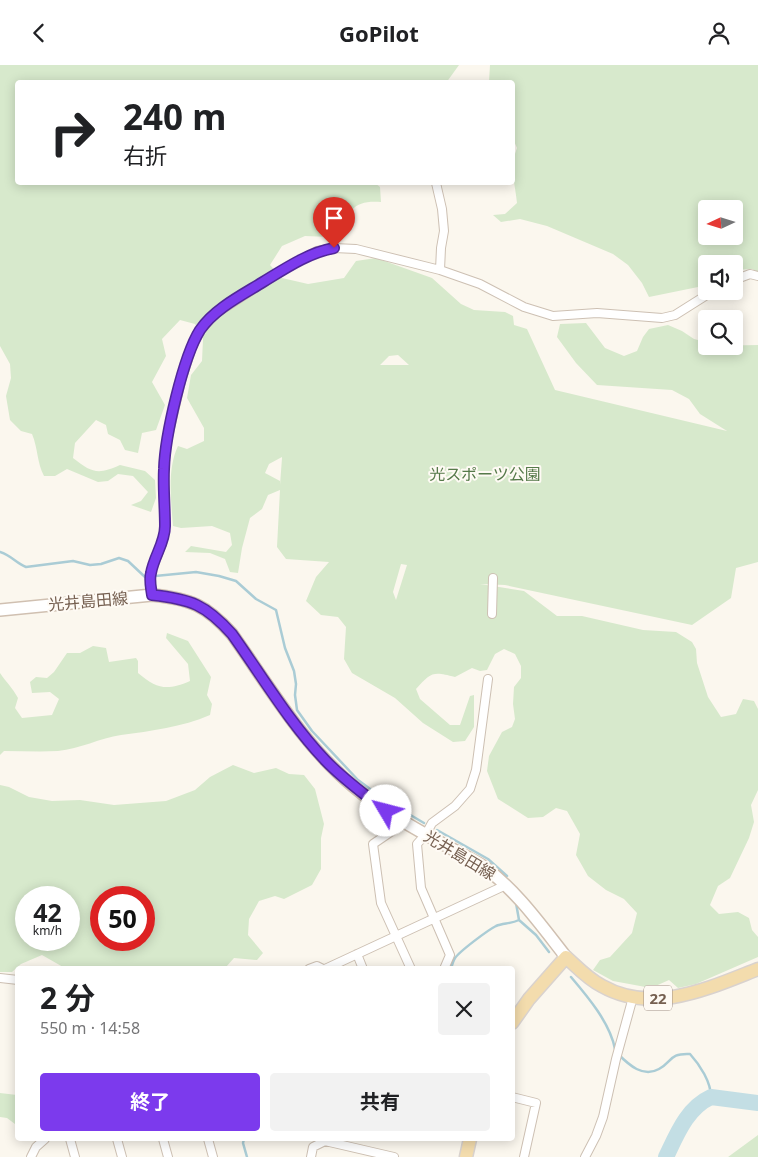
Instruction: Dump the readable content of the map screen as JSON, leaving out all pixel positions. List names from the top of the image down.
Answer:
{
  "streets": {
    "main road": ["光井島田線", "22"]
  },
  "crossings": [
    ["光井島田線", "22"]
  ],
  "parks": ["光スポーツ公園"],
  "north": "left",
  "page": {
    "header": "GoPilot",
    "turn": ["240 m", "右折"],
    "speed": "42 km/h",
    "limit": "50",
    "heading": ["2 分", "550 m · 14:58"],
    "buttons": ["終了", "共有"]
  }
}
